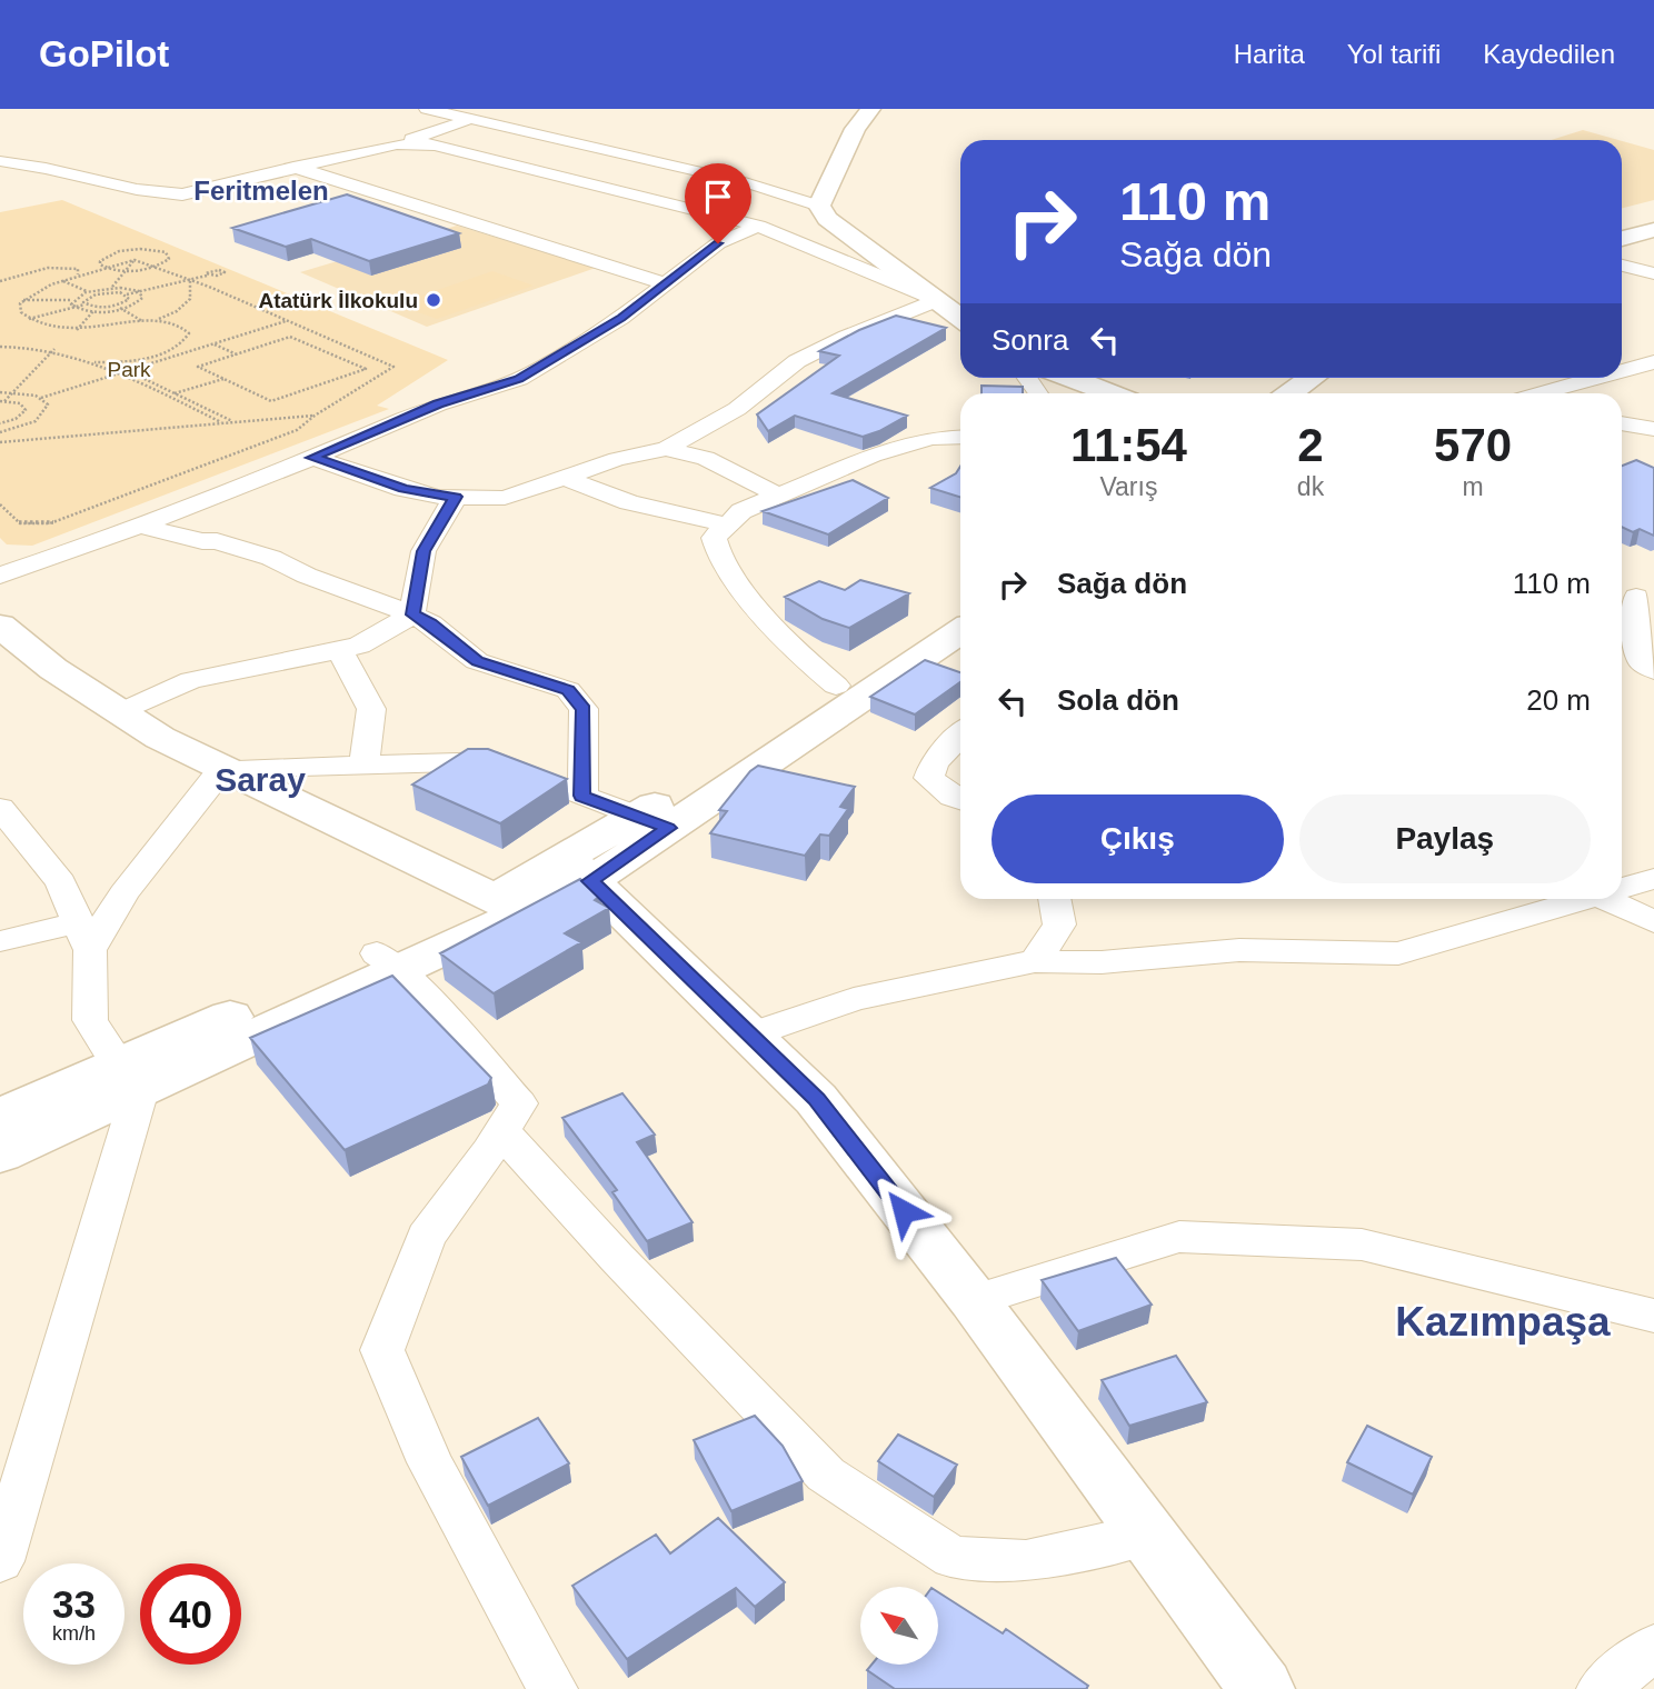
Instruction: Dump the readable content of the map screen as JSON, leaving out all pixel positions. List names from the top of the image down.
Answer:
{
  "districts": ["Feritmelen", "Saray", "Kazımpaşa"],
  "parks": ["Park"],
  "places": ["Atatürk İlkokulu"],
  "north": "top left",
  "page": {
    "header": "GoPilot",
    "nav": ["Harita", "Yol tarifi", "Kaydedilen"],
    "turn": ["110 m", "Sağa dön"],
    "then": "Sonra",
    "eta": [
      "11:54",
      "Varış",
      "2",
      "dk",
      "570",
      "m"
    ],
    "list": [
      {
        "name": "Sağa dön",
        "value": "110 m"
      },
      {
        "name": "Sola dön",
        "value": "20 m"
      }
    ],
    "buttons": ["Çıkış", "Paylaş"],
    "speed": "33 km/h",
    "limit": "40"
  }
}
